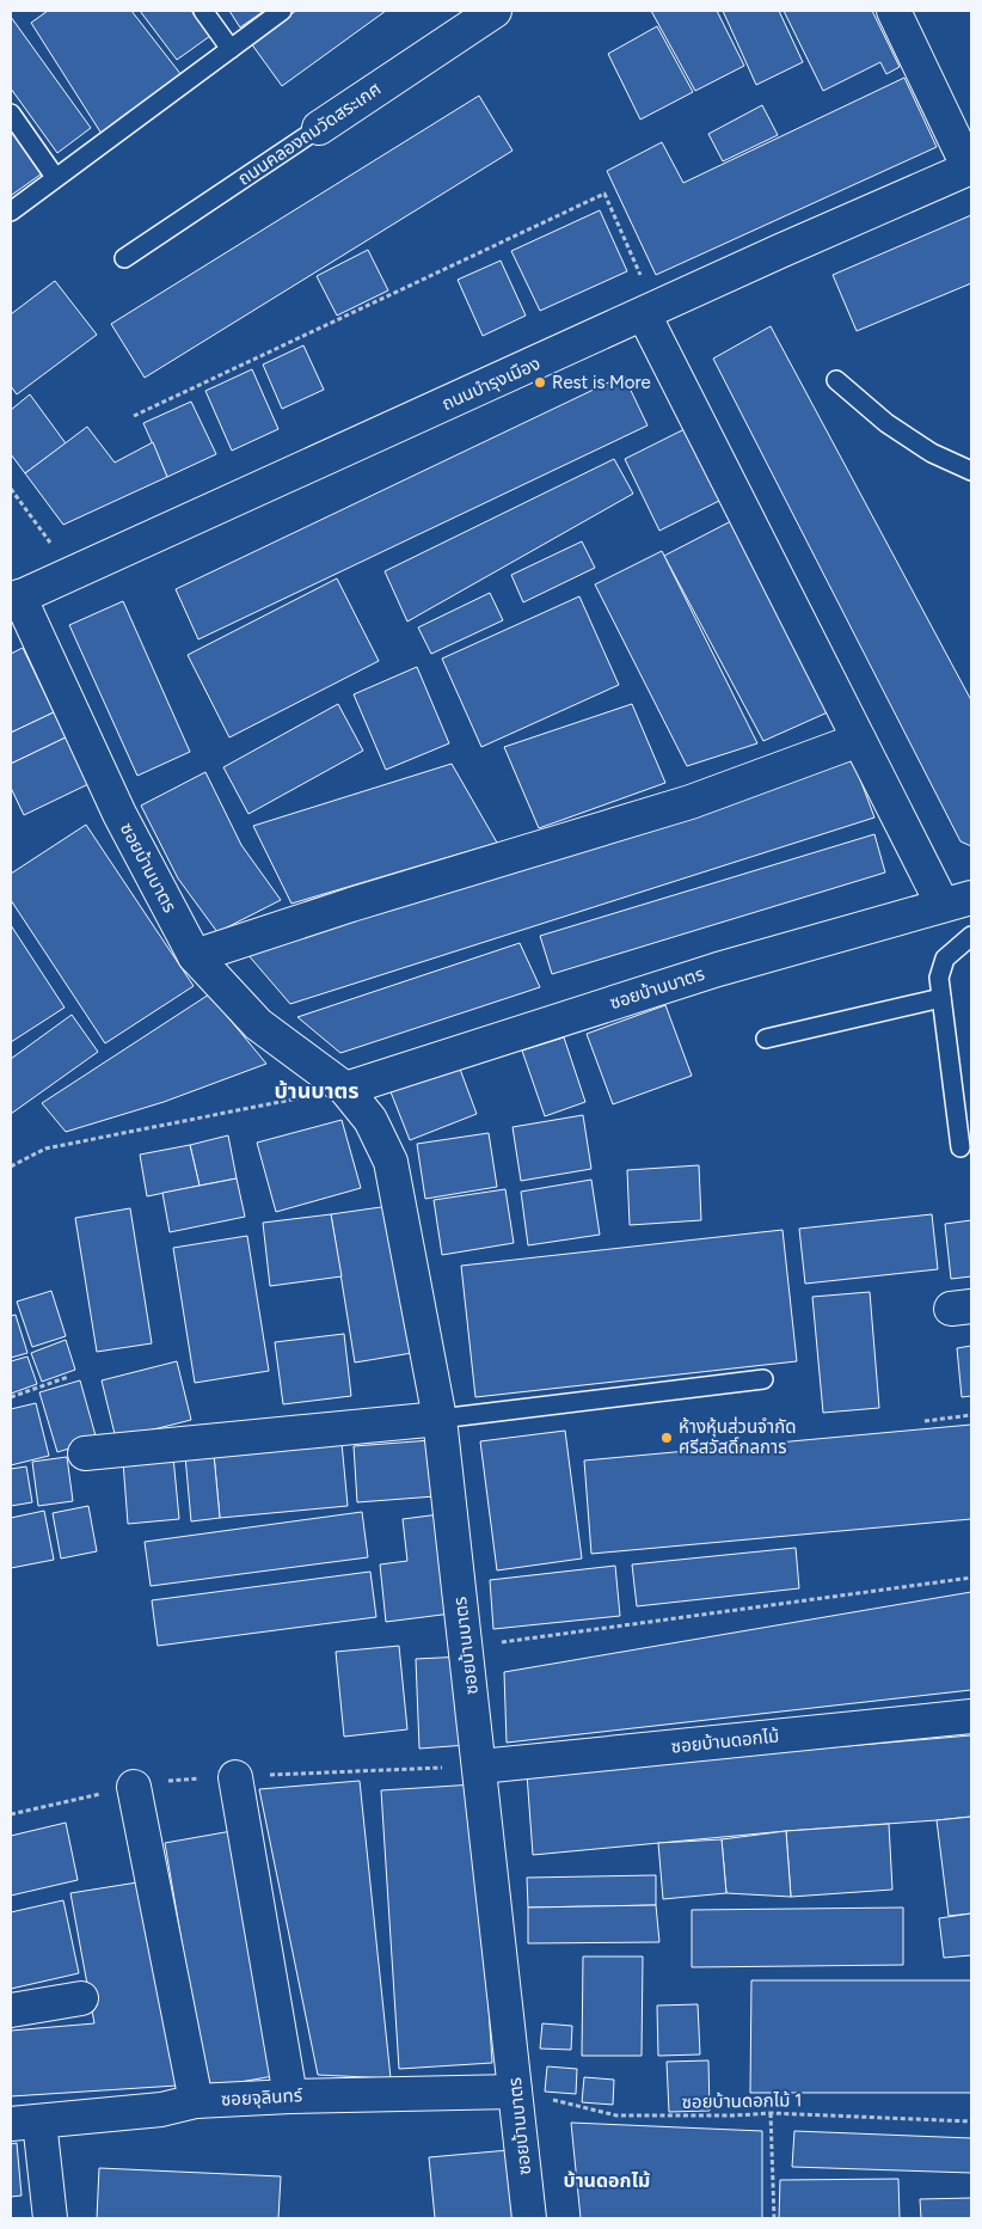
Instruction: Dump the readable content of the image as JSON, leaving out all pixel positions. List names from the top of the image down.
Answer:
{
  "streets": {
    "street": [
      "ถนนคลองถมวัดสระเกศ",
      "ถนนบำรุงเมือง",
      "ซอยบ้านบาตร",
      "ซอยบ้านดอกไม้",
      "ซอยจุลินทร์"
    ],
    "path": ["ซอยบ้านดอกไม้ 1"]
  },
  "crossings": [
    ["ถนนบำรุงเมือง", "ซอยบ้านบาตร"],
    ["ซอยบ้านบาตร", "ซอยบ้านดอกไม้"],
    ["ซอยบ้านบาตร", "ซอยจุลินทร์"],
    ["ซอยบ้านบาตร", "ซอยบ้านดอกไม้ 1"],
    ["ซอยจุลินทร์", "ซอยบ้านดอกไม้ 1"]
  ],
  "districts": ["บ้านบาตร", "บ้านดอกไม้"],
  "places": ["Rest is More", "ห้างหุ้นส่วนจำกัด ศรีสวัสดิ์กลการ"]
}
